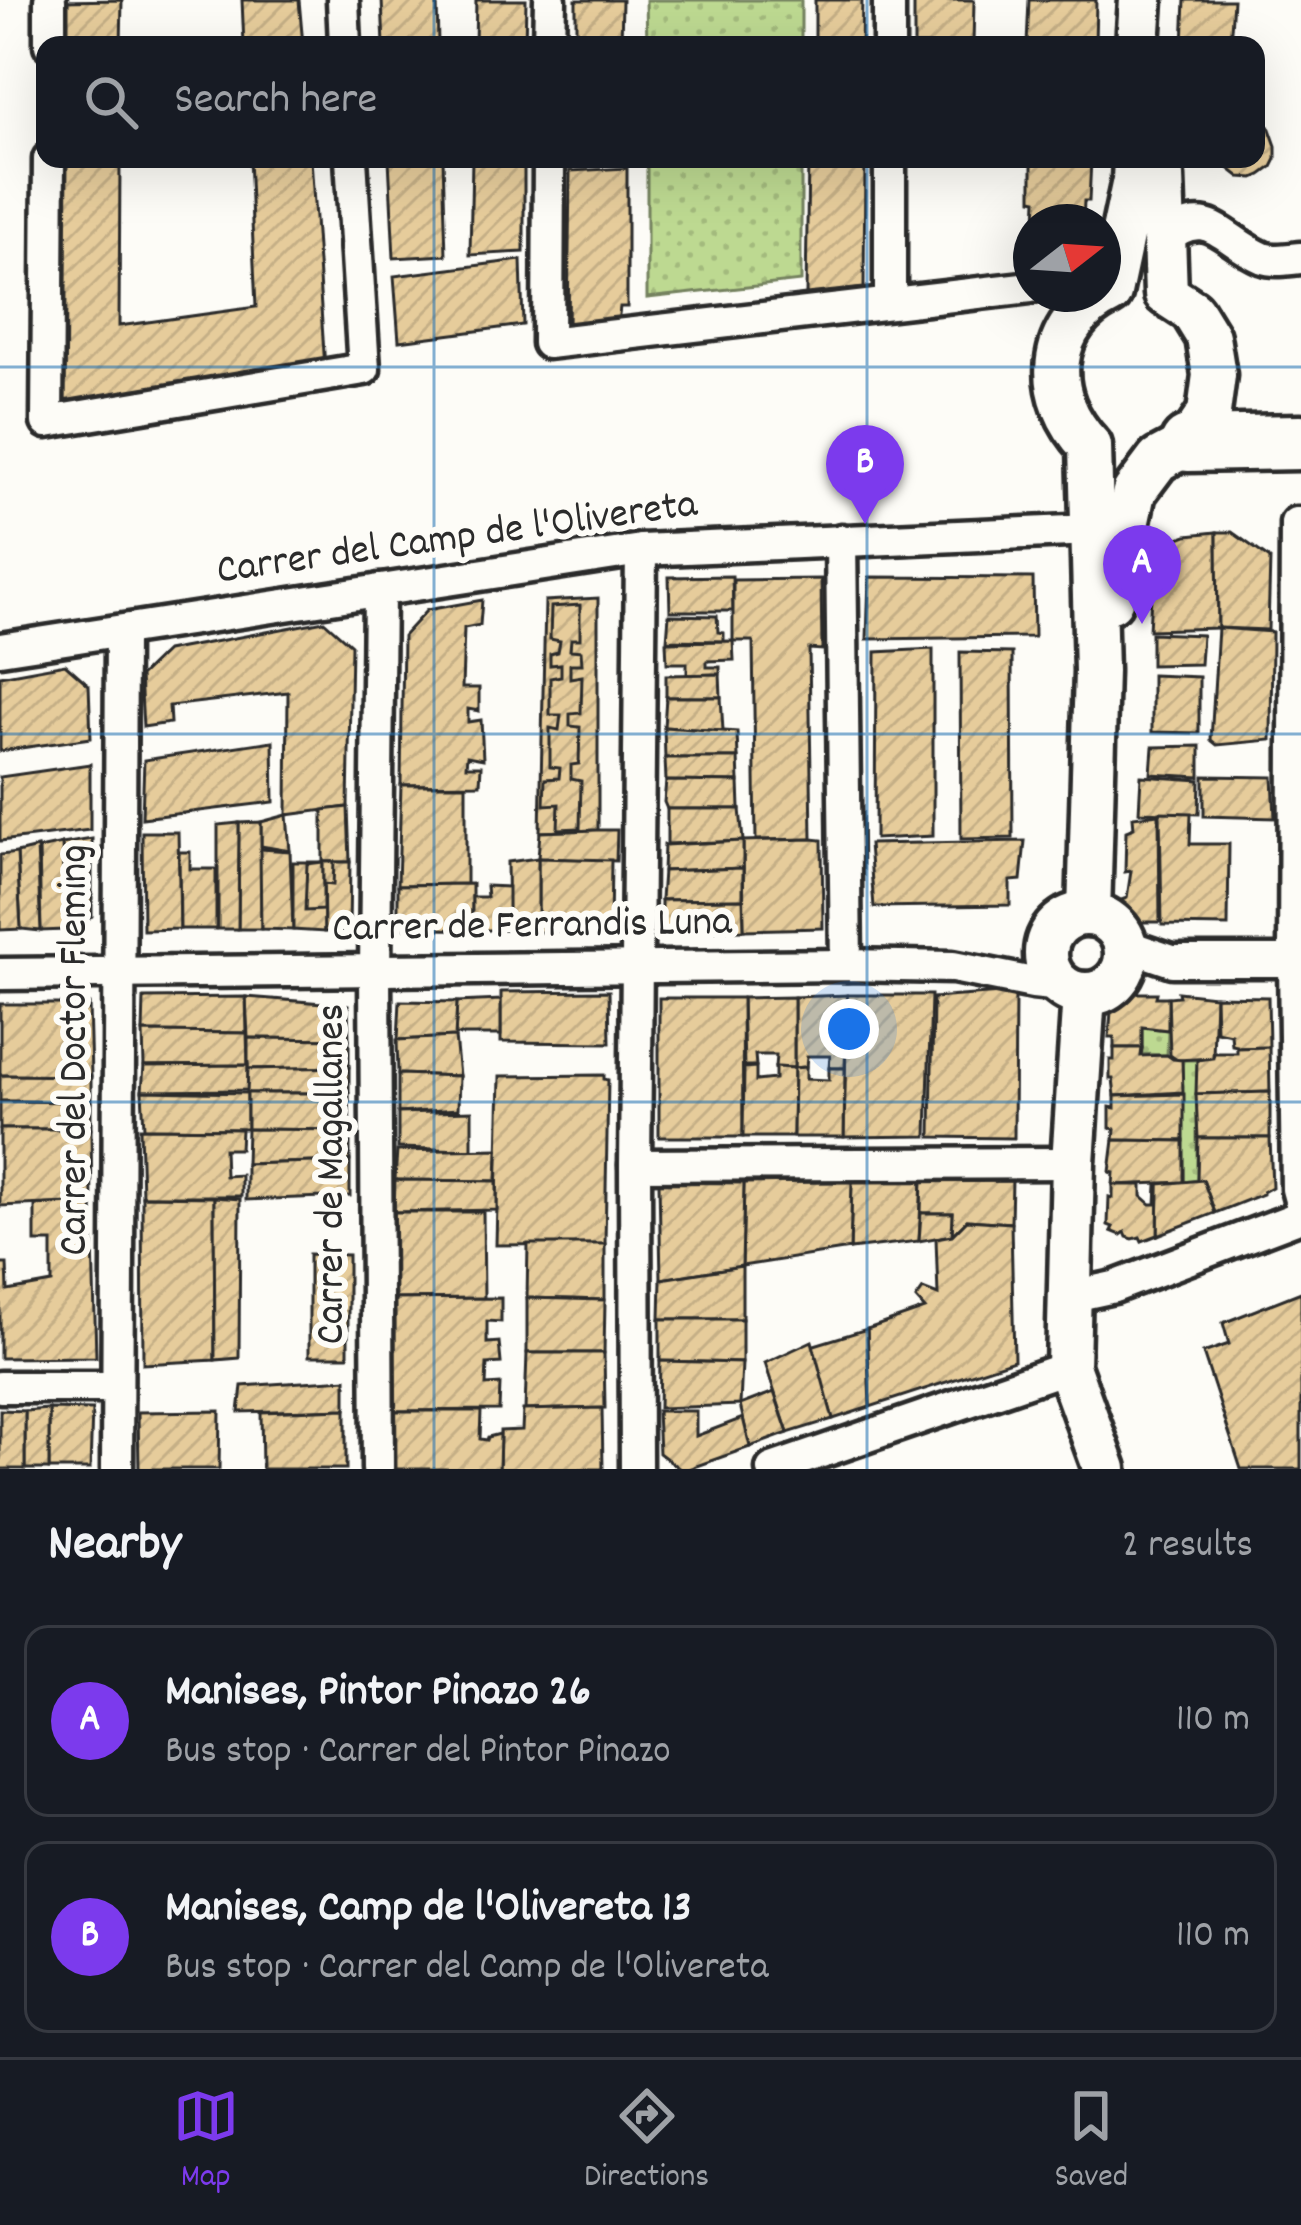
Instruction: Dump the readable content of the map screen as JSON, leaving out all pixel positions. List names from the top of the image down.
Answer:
{
  "streets": {
    "street": [
      "Carrer del Camp de l'Olivereta",
      "Carrer de Ferrandis Luna",
      "Carrer del Doctor Fleming",
      "Carrer de Magallanes"
    ]
  },
  "crossings": [
    ["Carrer del Camp de l'Olivereta", "Carrer del Doctor Fleming"],
    ["Carrer del Camp de l'Olivereta", "Carrer de Magallanes"],
    ["Carrer de Ferrandis Luna", "Carrer del Doctor Fleming"],
    ["Carrer de Ferrandis Luna", "Carrer de Magallanes"]
  ],
  "north": "right",
  "page": {
    "search": "Search here",
    "pins": ["B", "A"],
    "heading": ["Nearby", "2 results"],
    "list": [
      {
        "mark": "A",
        "name": "Manises, Pintor Pinazo 26",
        "note": "Bus stop · Carrer del Pintor Pinazo",
        "value": "110 m"
      },
      {
        "mark": "B",
        "name": "Manises, Camp de l'Olivereta 13",
        "note": "Bus stop · Carrer del Camp de l'Olivereta",
        "value": "110 m"
      }
    ],
    "nav": ["Map", "Directions", "Saved"]
  }
}
